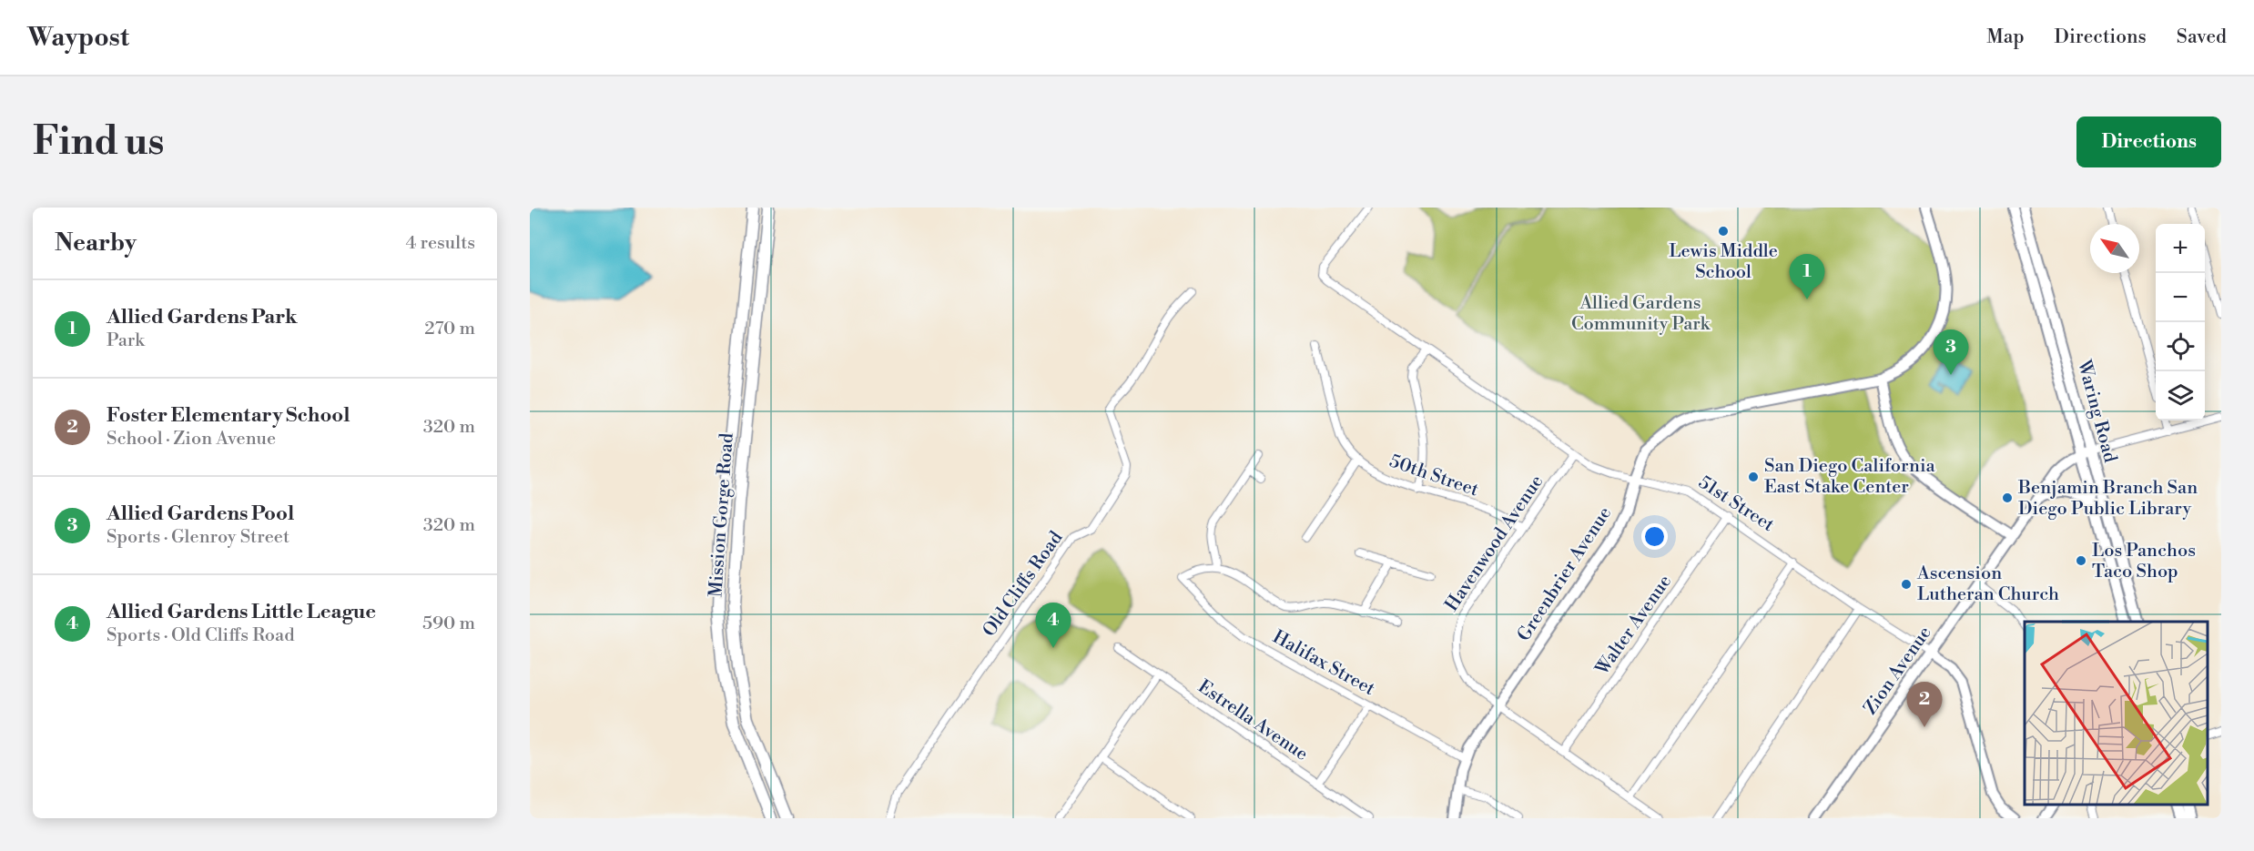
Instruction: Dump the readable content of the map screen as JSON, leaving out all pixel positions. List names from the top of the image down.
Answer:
{
  "streets": {
    "main road": [
      "Waring Road",
      "51st Street",
      "Mission Gorge Road",
      "Greenbrier Avenue",
      "Zion Avenue"
    ],
    "street": [
      "50th Street",
      "Havenwood Avenue",
      "Old Cliffs Road",
      "Walter Avenue",
      "Halifax Street",
      "Estrella Avenue"
    ]
  },
  "crossings": [
    ["Waring Road", "Zion Avenue"],
    ["50th Street", "Havenwood Avenue"],
    ["51st Street", "Havenwood Avenue"],
    ["51st Street", "Greenbrier Avenue"],
    ["51st Street", "Walter Avenue"],
    ["51st Street", "Zion Avenue"],
    ["Havenwood Avenue", "Greenbrier Avenue"],
    ["Havenwood Avenue", "Walter Avenue"],
    ["Greenbrier Avenue", "Halifax Street"]
  ],
  "parks": ["Allied Gardens Community Park"],
  "places": [
    "Lewis Middle School",
    "San Diego California East Stake Center",
    "Benjamin Branch San Diego Public Library",
    "Los Panchos Taco Shop",
    "Ascension Lutheran Church"
  ],
  "north": "top left",
  "page": {
    "header": "Waypost",
    "nav": ["Map", "Directions", "Saved"],
    "buttons": "Directions",
    "title": "Find us",
    "heading": ["Nearby", "4 results"],
    "map_buttons": ["+", "−"],
    "pins": [
      "1",
      "3",
      "4",
      "2"
    ],
    "list": [
      {
        "mark": "1",
        "name": "Allied Gardens Park",
        "note": "Park",
        "value": "270 m"
      },
      {
        "mark": "2",
        "name": "Foster Elementary School",
        "note": "School · Zion Avenue",
        "value": "320 m"
      },
      {
        "mark": "3",
        "name": "Allied Gardens Pool",
        "note": "Sports · Glenroy Street",
        "value": "320 m"
      },
      {
        "mark": "4",
        "name": "Allied Gardens Little League",
        "note": "Sports · Old Cliffs Road",
        "value": "590 m"
      }
    ]
  }
}
